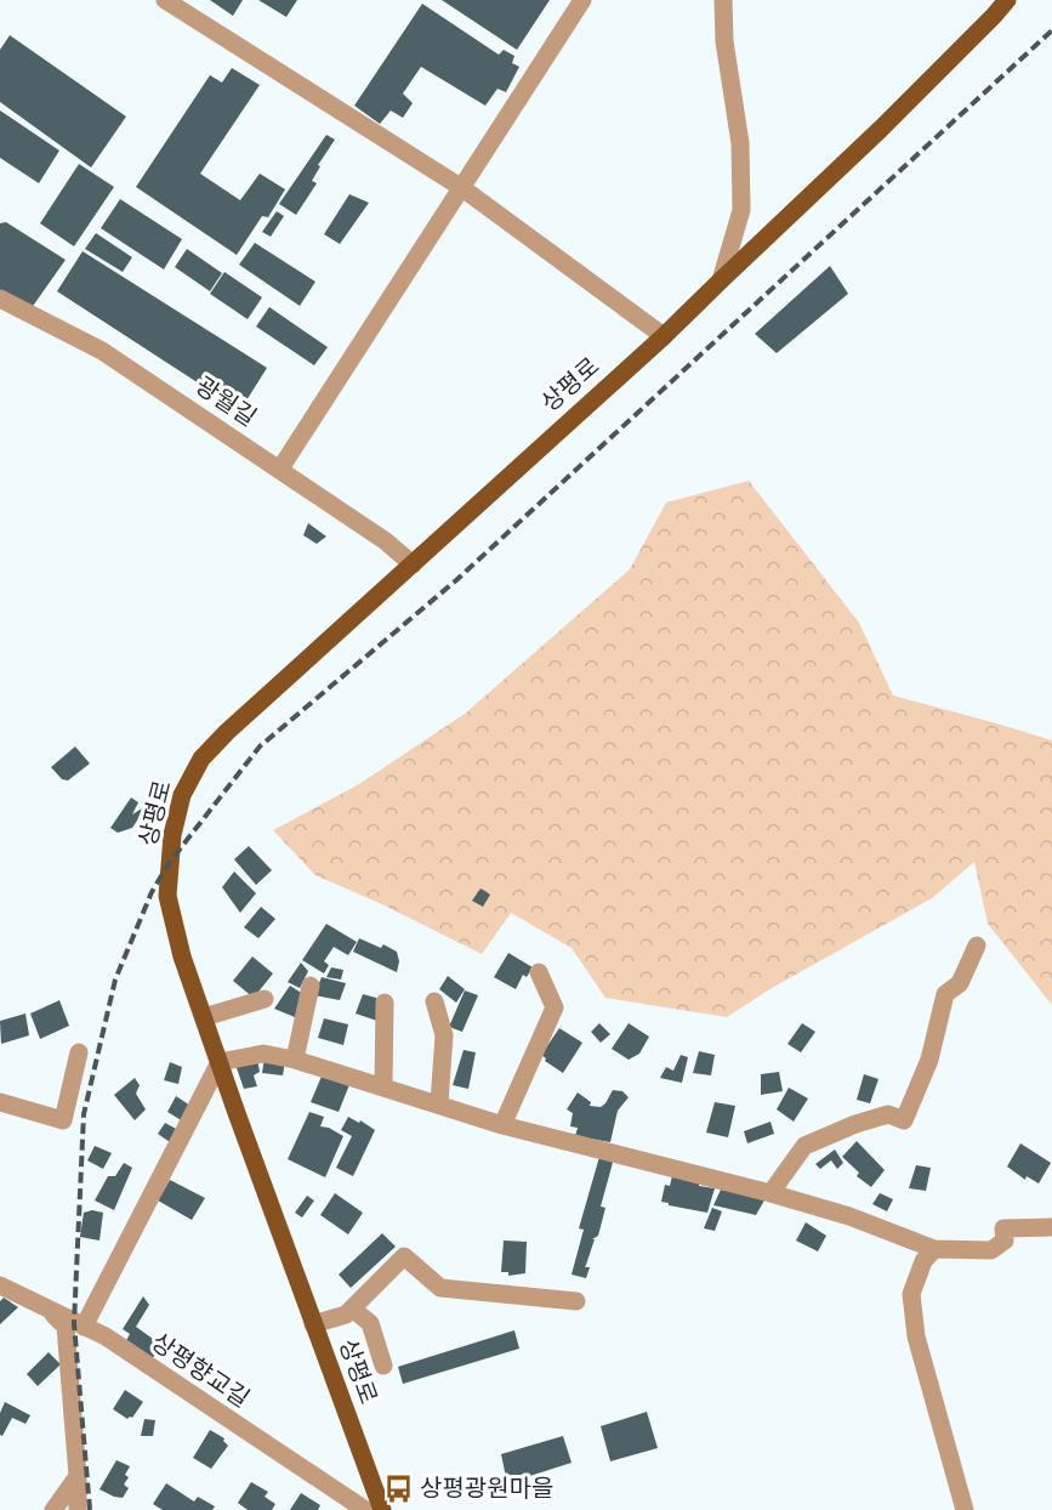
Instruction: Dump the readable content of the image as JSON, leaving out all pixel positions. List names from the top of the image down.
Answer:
{
  "streets": {
    "main road": ["상평로"],
    "street": ["광월길", "상평향교길"]
  },
  "crossings": [
    ["상평로", "광월길"]
  ],
  "places": {
    "bus stop": ["상평광원마을"]
  }
}
